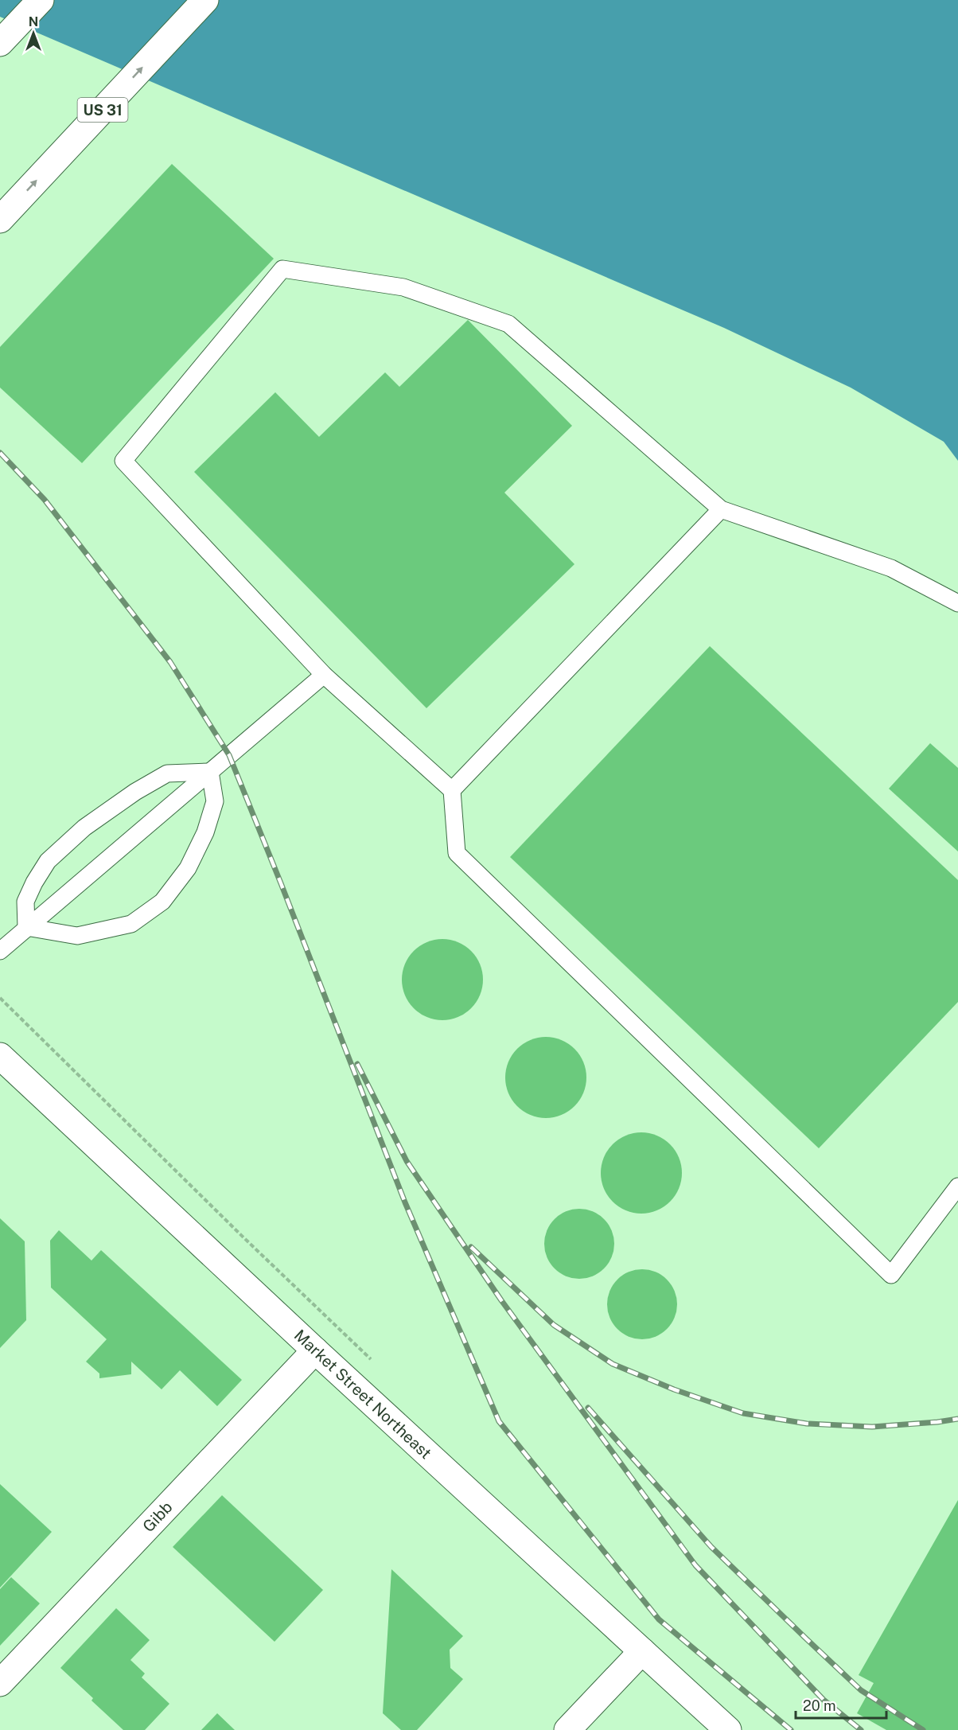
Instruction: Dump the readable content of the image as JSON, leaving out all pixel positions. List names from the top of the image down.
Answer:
{
  "streets": {
    "main road": ["US 31", "Market Street Northeast", "Gibb"]
  },
  "crossings": [
    ["Market Street Northeast", "Gibb"]
  ],
  "scale_bar": "20 m",
  "north": "top"
}
